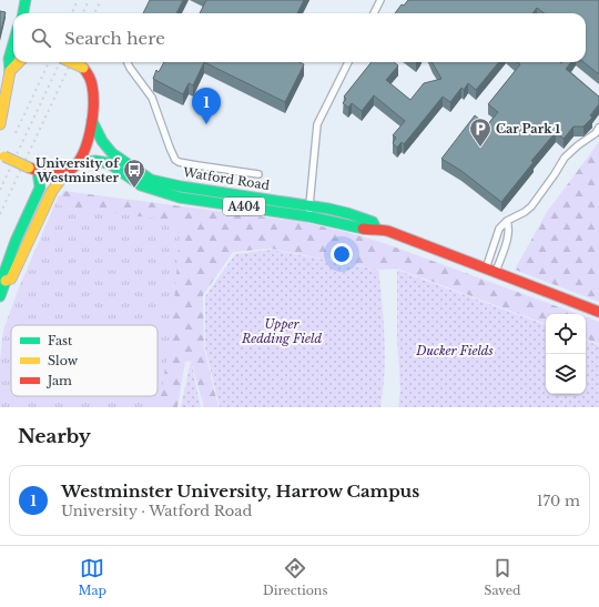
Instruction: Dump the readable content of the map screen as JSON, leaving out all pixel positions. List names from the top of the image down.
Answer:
{
  "streets": {
    "main road": ["Watford Road", "A404"]
  },
  "parks": ["Upper Redding Field", "Ducker Fields"],
  "places": {
    "parking": ["Car Park 1"],
    "bus stop": ["University of Westminster"]
  },
  "legend": ["Fast", "Slow", "Jam"],
  "page": {
    "search": "Search here",
    "pins": "1",
    "heading": "Nearby",
    "list": [
      {
        "mark": "1",
        "name": "Westminster University, Harrow Campus",
        "note": "University · Watford Road",
        "value": "170 m"
      }
    ],
    "nav": ["Map", "Directions", "Saved"]
  }
}
